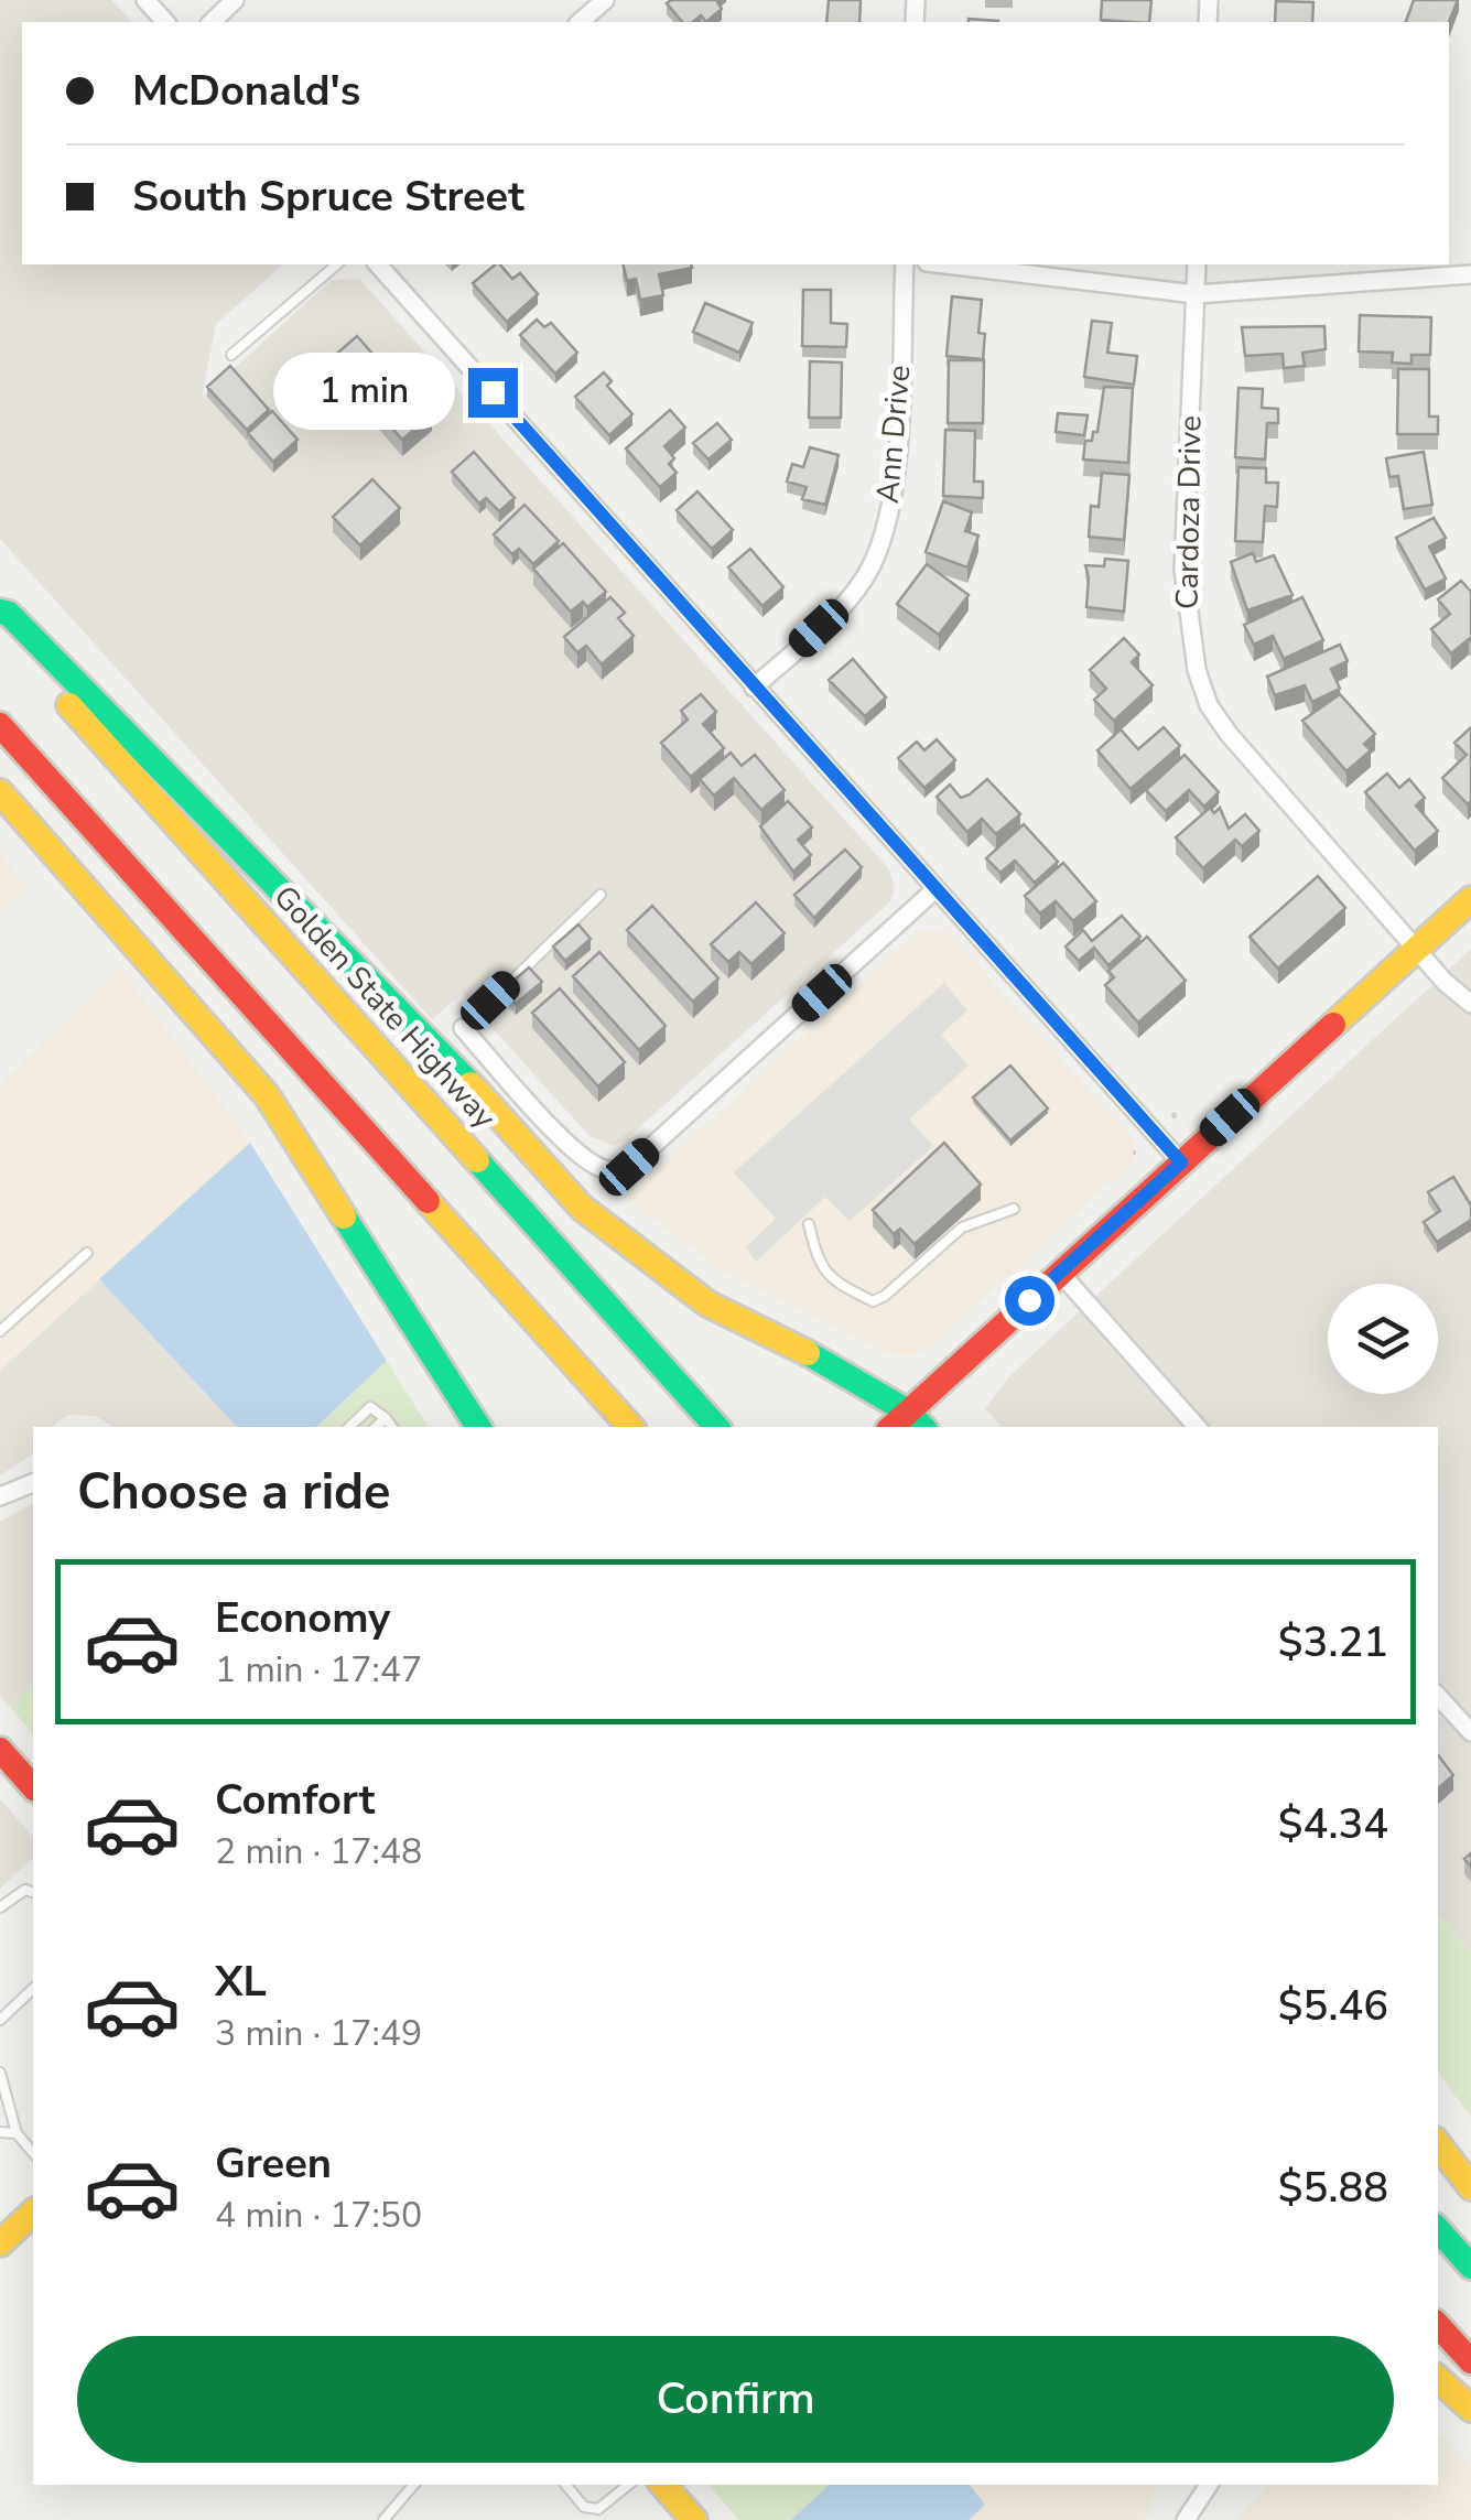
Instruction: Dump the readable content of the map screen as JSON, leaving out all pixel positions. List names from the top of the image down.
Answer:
{
  "streets": {
    "main road": ["Golden State Highway"],
    "street": ["Ann Drive", "Cardoza Drive"]
  },
  "page": {
    "banner": ["McDonald's", "South Spruce Street"],
    "bubble": "1 min",
    "heading": "Choose a ride",
    "list": [
      {
        "name": "Economy",
        "note": "1 min · 17:47",
        "value": "$3.21"
      },
      {
        "name": "Comfort",
        "note": "2 min · 17:48",
        "value": "$4.34"
      },
      {
        "name": "XL",
        "note": "3 min · 17:49",
        "value": "$5.46"
      },
      {
        "name": "Green",
        "note": "4 min · 17:50",
        "value": "$5.88"
      }
    ],
    "buttons": "Confirm"
  }
}
